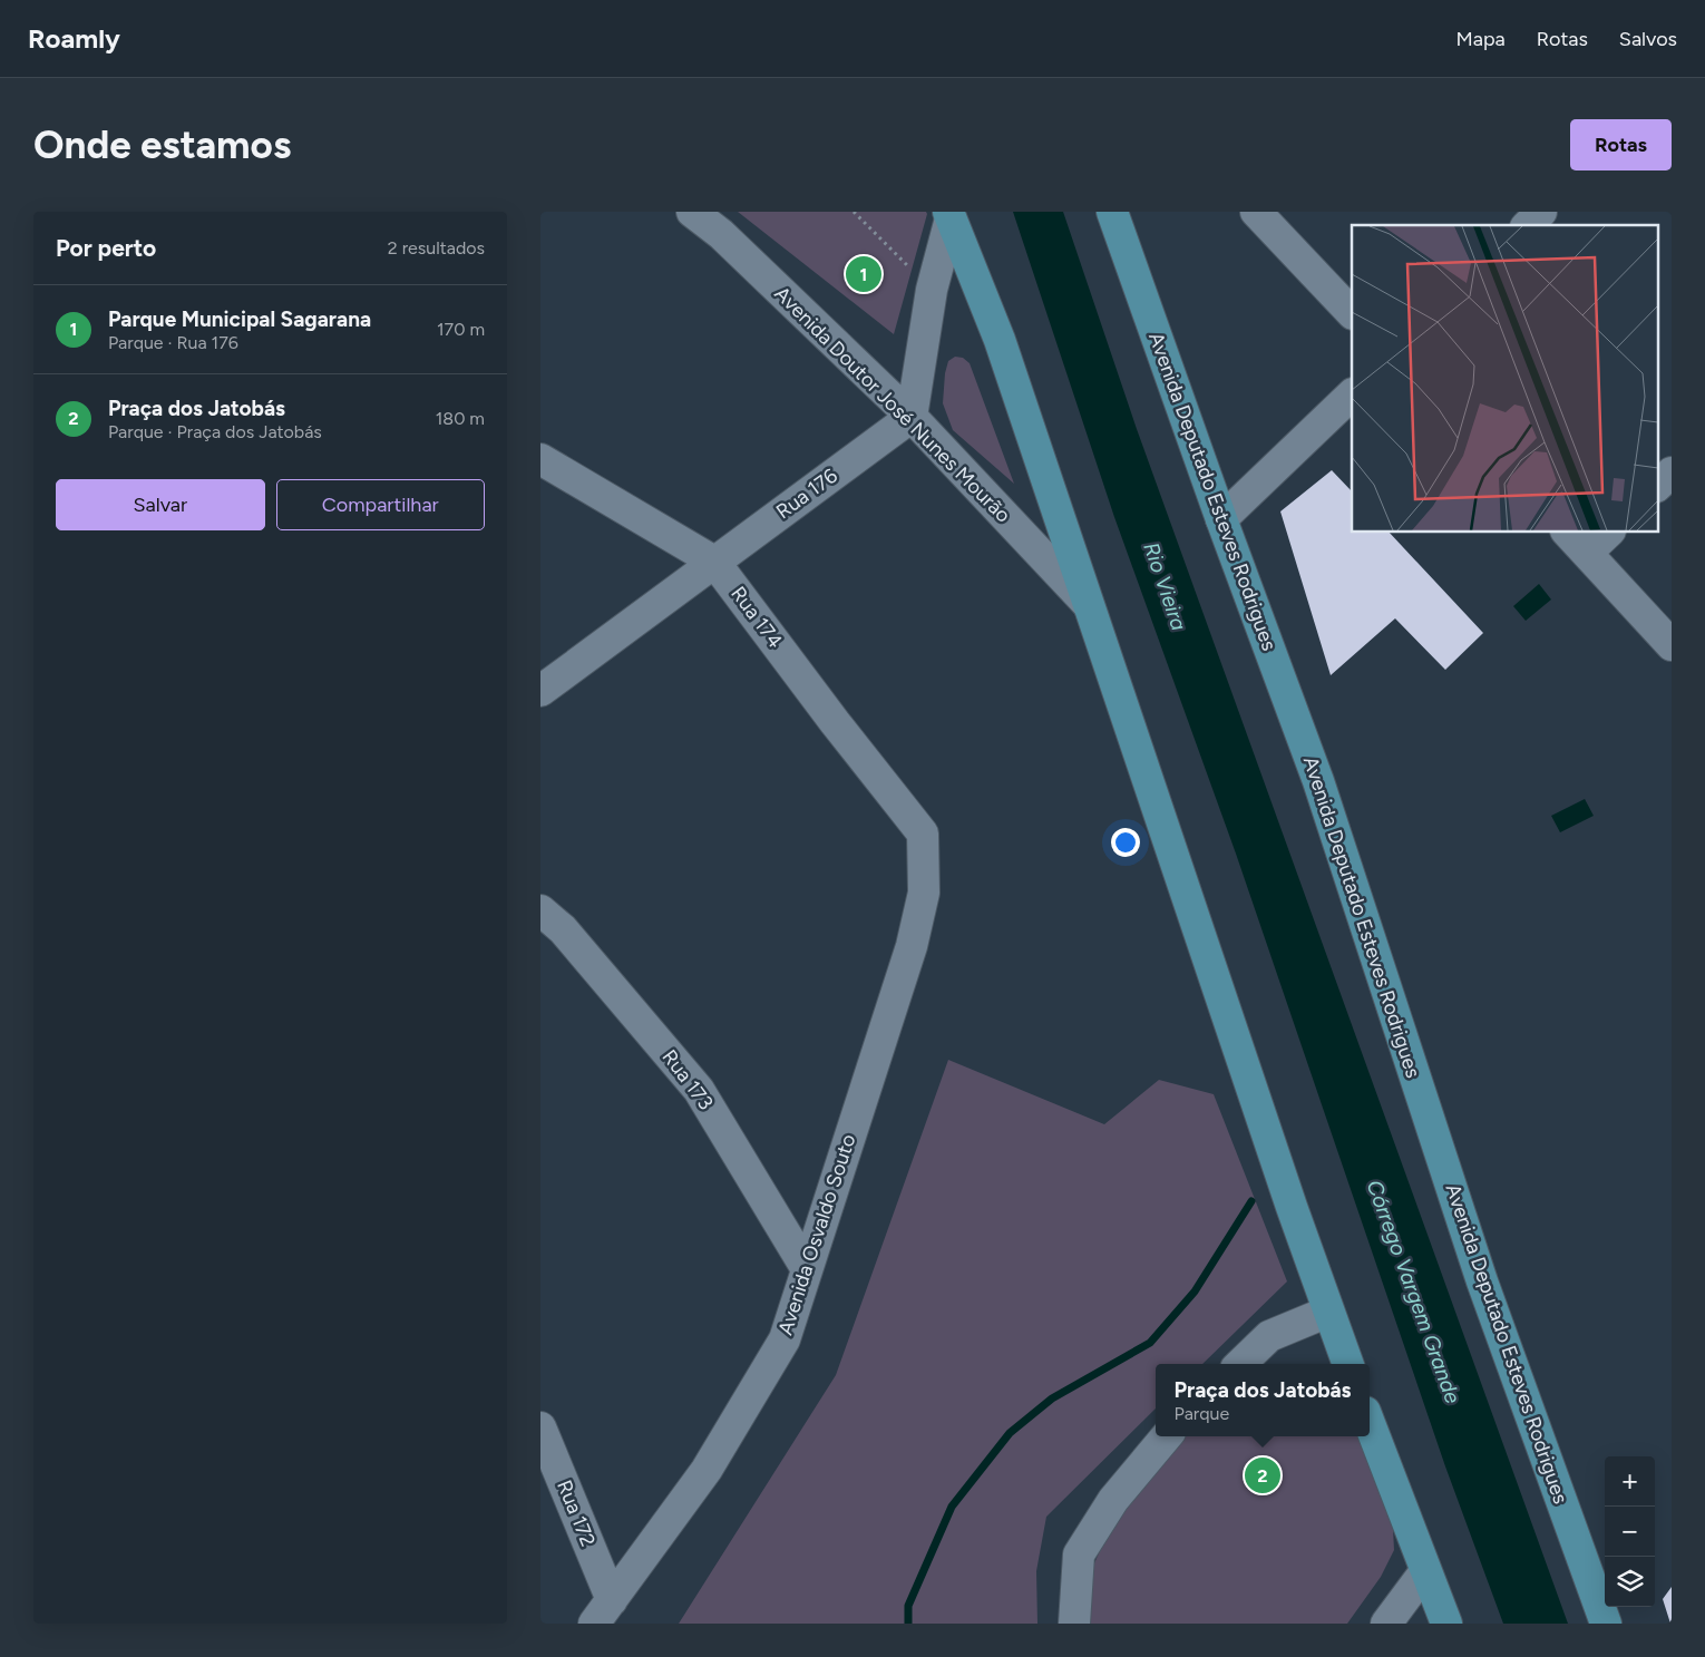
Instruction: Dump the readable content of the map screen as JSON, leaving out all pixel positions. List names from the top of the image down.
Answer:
{
  "streets": {
    "main road": ["Avenida Deputado Esteves Rodrigues"],
    "street": [
      "Avenida Doutor José Nunes Mourão",
      "Rua 176",
      "Rua 174",
      "Rua 173",
      "Avenida Osvaldo Souto",
      "Rua 172"
    ]
  },
  "crossings": [
    ["Avenida Doutor José Nunes Mourão", "Rua 176"],
    ["Rua 176", "Rua 174"],
    ["Rua 174", "Avenida Osvaldo Souto"],
    ["Rua 173", "Avenida Osvaldo Souto"],
    ["Avenida Osvaldo Souto", "Rua 172"]
  ],
  "water": ["Rio Vieira", "Córrego Vargem Grande"],
  "page": {
    "header": "Roamly",
    "nav": ["Mapa", "Rotas", "Salvos"],
    "buttons": [
      "Rotas",
      ["Salvar", "Compartilhar"]
    ],
    "title": "Onde estamos",
    "heading": ["Por perto", "2 resultados"],
    "pins": ["1", "2"],
    "list": [
      {
        "mark": "1",
        "name": "Parque Municipal Sagarana",
        "note": "Parque · Rua 176",
        "value": "170 m"
      },
      {
        "mark": "2",
        "name": "Praça dos Jatobás",
        "note": "Parque · Praça dos Jatobás",
        "value": "180 m"
      }
    ],
    "popup": ["Praça dos Jatobás", "Parque"],
    "map_buttons": ["+", "−"]
  }
}
